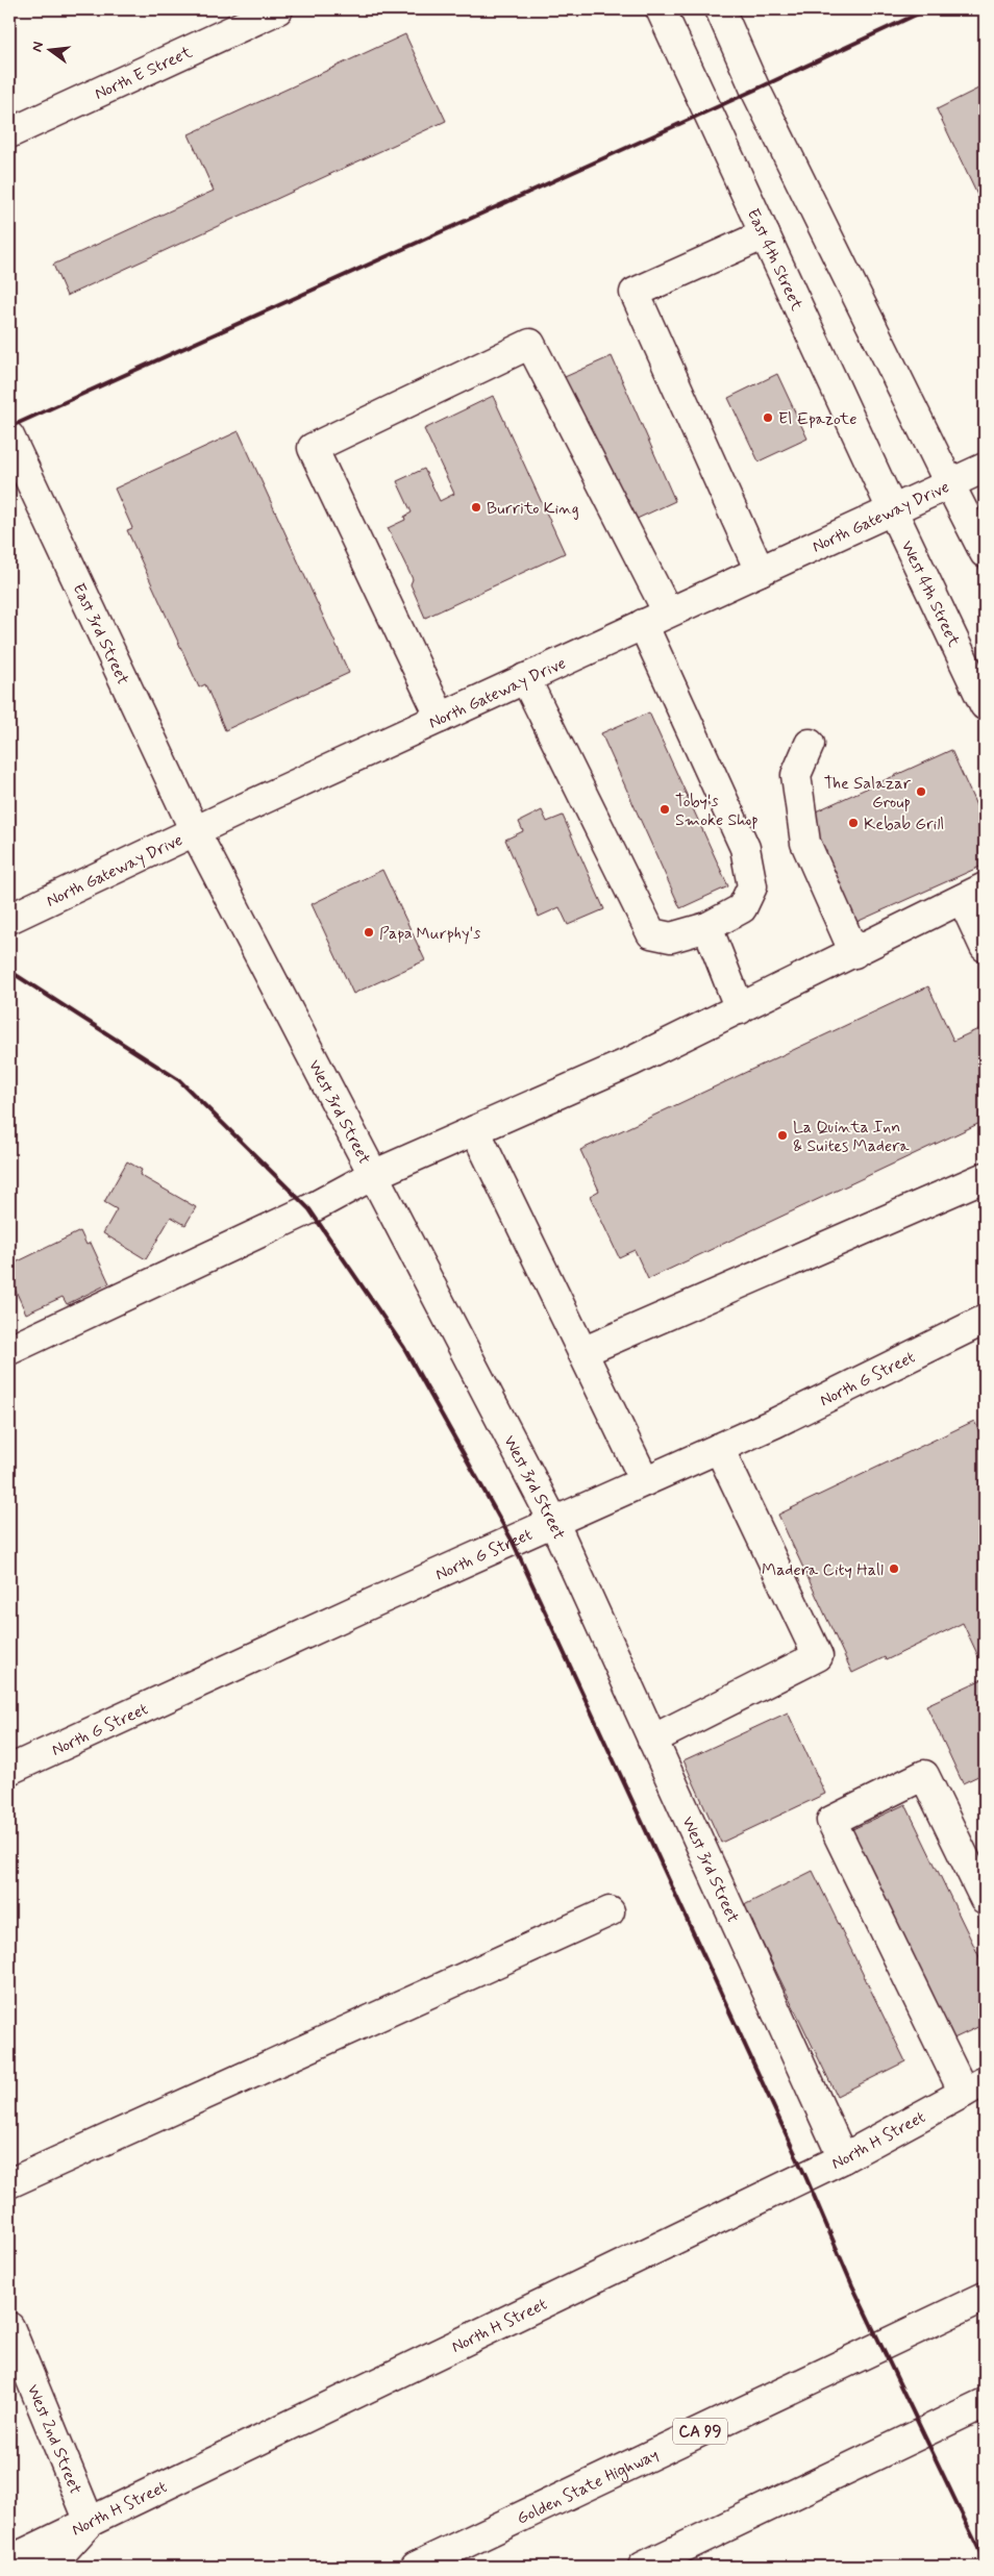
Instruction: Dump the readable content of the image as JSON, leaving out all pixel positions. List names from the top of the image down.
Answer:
{
  "streets": {
    "main road": [
      "North E Street",
      "East 4th Street",
      "North Gateway Drive",
      "West 4th Street",
      "East 3rd Street",
      "West 3rd Street",
      "North G Street",
      "North H Street",
      "CA 99",
      "West 2nd Street",
      "Golden State Highway"
    ]
  },
  "crossings": [
    ["East 4th Street", "North Gateway Drive"],
    ["East 4th Street", "West 4th Street"],
    ["North Gateway Drive", "West 4th Street"],
    ["North Gateway Drive", "East 3rd Street"],
    ["North Gateway Drive", "West 3rd Street"],
    ["East 3rd Street", "West 3rd Street"],
    ["West 3rd Street", "North G Street"],
    ["West 3rd Street", "North H Street"],
    ["North H Street", "West 2nd Street"]
  ],
  "places": [
    "El Epazote",
    "Burrito King",
    "The Salazar Group",
    "Toby's Smoke Shop",
    "Kebab Grill",
    "Papa Murphy's",
    "La Quinta Inn & Suites Madera",
    "Madera City Hall"
  ],
  "north": "left"
}
